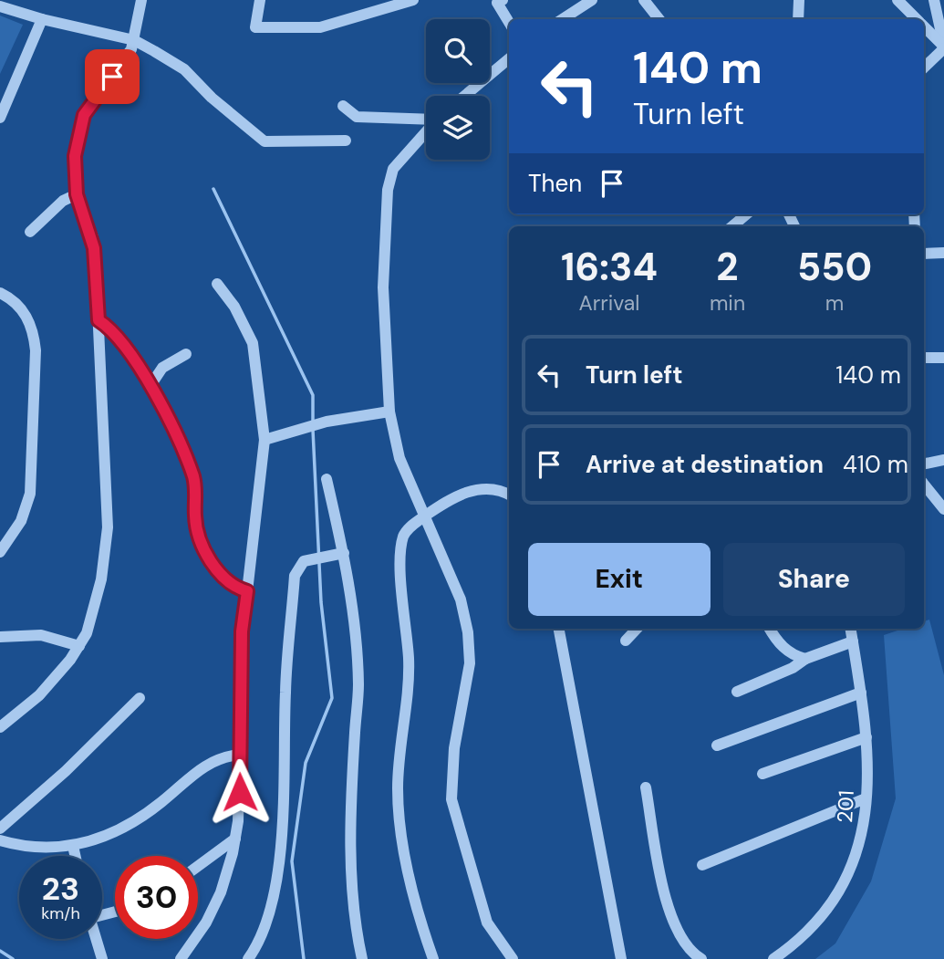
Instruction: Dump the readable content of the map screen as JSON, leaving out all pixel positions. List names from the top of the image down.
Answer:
{
  "streets": {
    "street": ["201"]
  },
  "page": {
    "turn": ["140 m", "Turn left"],
    "then": "Then",
    "eta": [
      "16:34",
      "Arrival",
      "2",
      "min",
      "550",
      "m"
    ],
    "list": [
      {
        "name": "Turn left",
        "value": "140 m"
      },
      {
        "name": "Arrive at destination",
        "value": "410 m"
      }
    ],
    "buttons": ["Exit", "Share"],
    "speed": "23 km/h",
    "limit": "30"
  }
}
